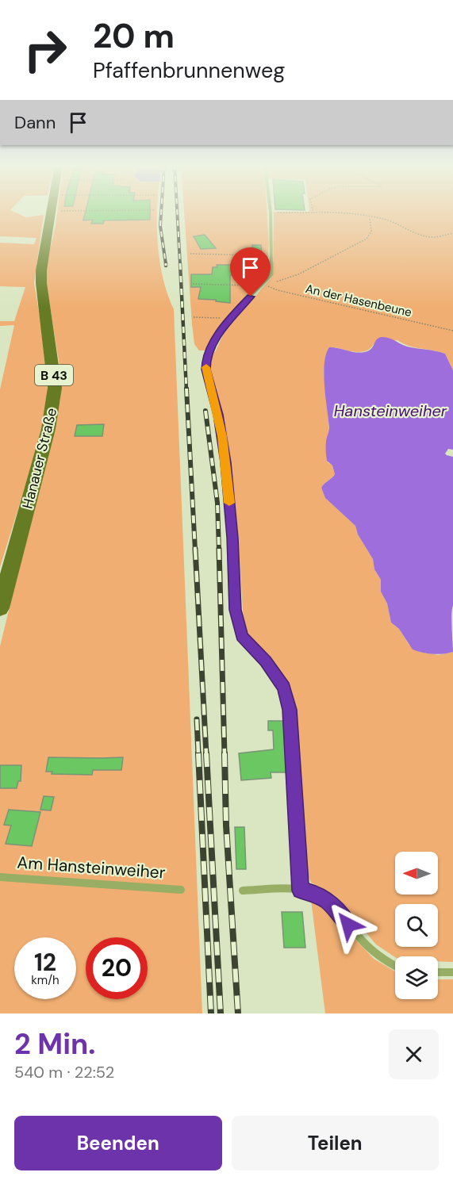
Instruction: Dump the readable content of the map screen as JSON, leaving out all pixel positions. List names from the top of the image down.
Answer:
{
  "streets": {
    "main road": ["B 43", "Hanauer Straße"],
    "lane": ["Am Hansteinweiher"],
    "path": ["An der Hasenbeune"]
  },
  "water": ["Hansteinweiher"],
  "north": "left",
  "page": {
    "turn": ["20 m", "Pfaffenbrunnenweg"],
    "then": "Dann",
    "speed": "12 km/h",
    "limit": "20",
    "heading": ["2 Min.", "540 m · 22:52"],
    "buttons": ["Beenden", "Teilen"]
  }
}
